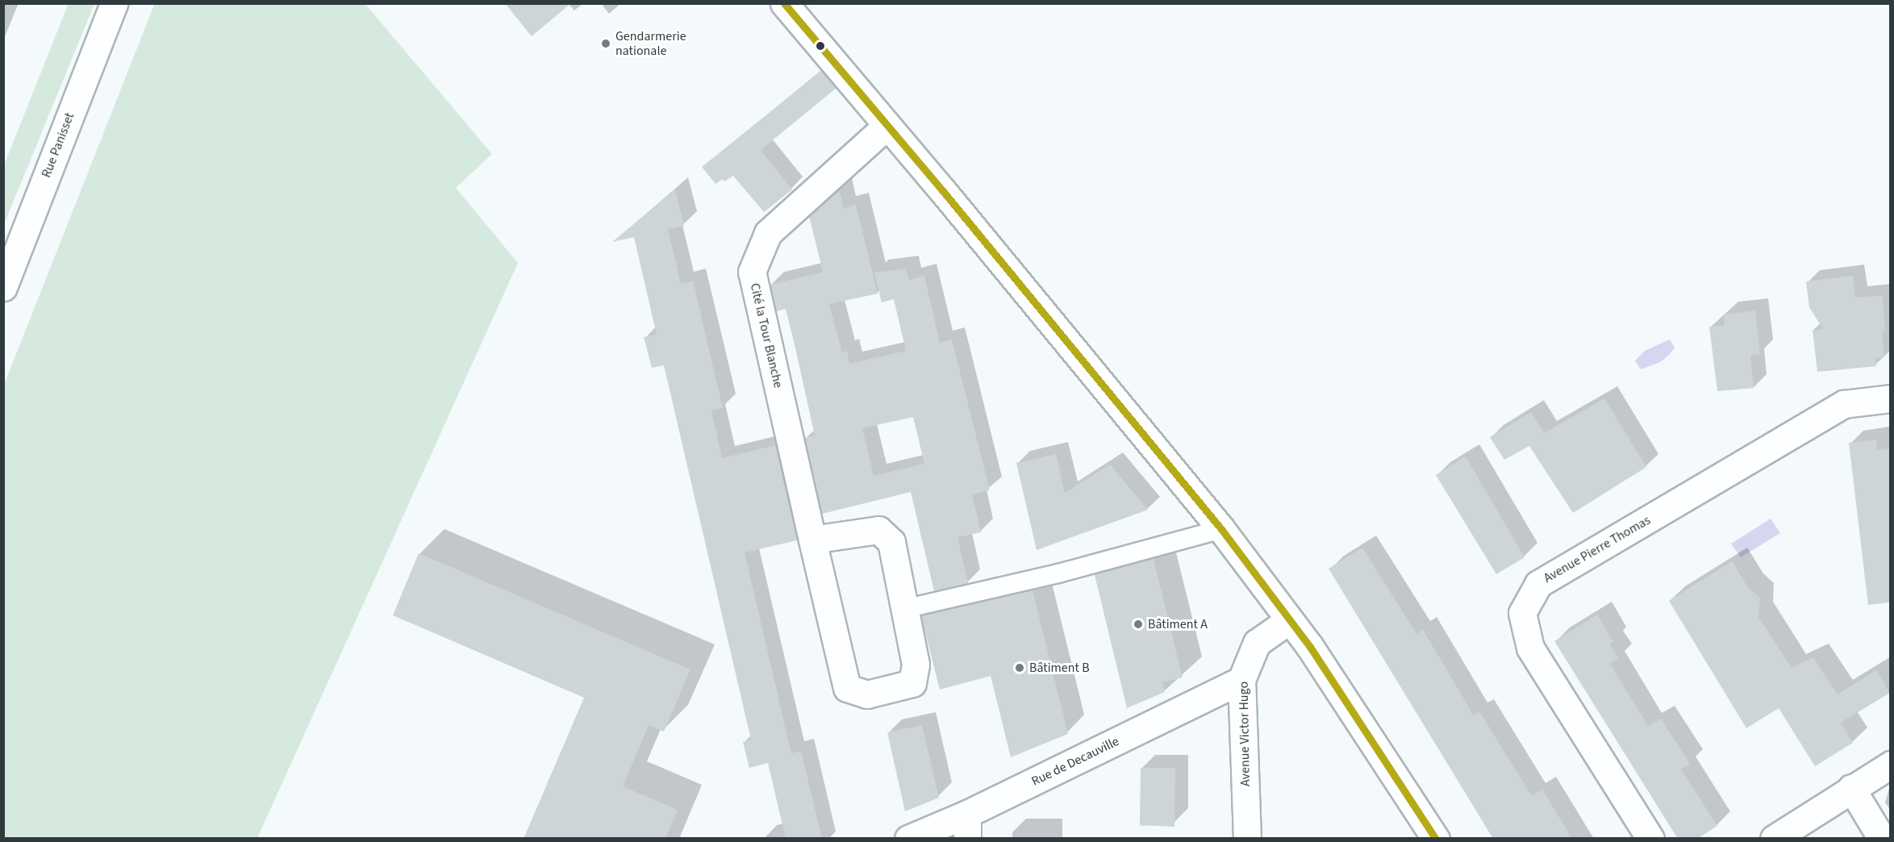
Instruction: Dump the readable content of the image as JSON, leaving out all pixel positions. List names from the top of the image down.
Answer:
{
  "streets": {
    "street": [
      "Rue Panisset",
      "Cité la Tour Blanche",
      "Avenue Pierre Thomas",
      "Avenue Victor Hugo",
      "Rue de Decauville"
    ]
  },
  "crossings": [
    ["Avenue Victor Hugo", "Rue de Decauville"]
  ],
  "places": ["Gendarmerie nationale", "Bâtiment A", "Bâtiment B"]
}
